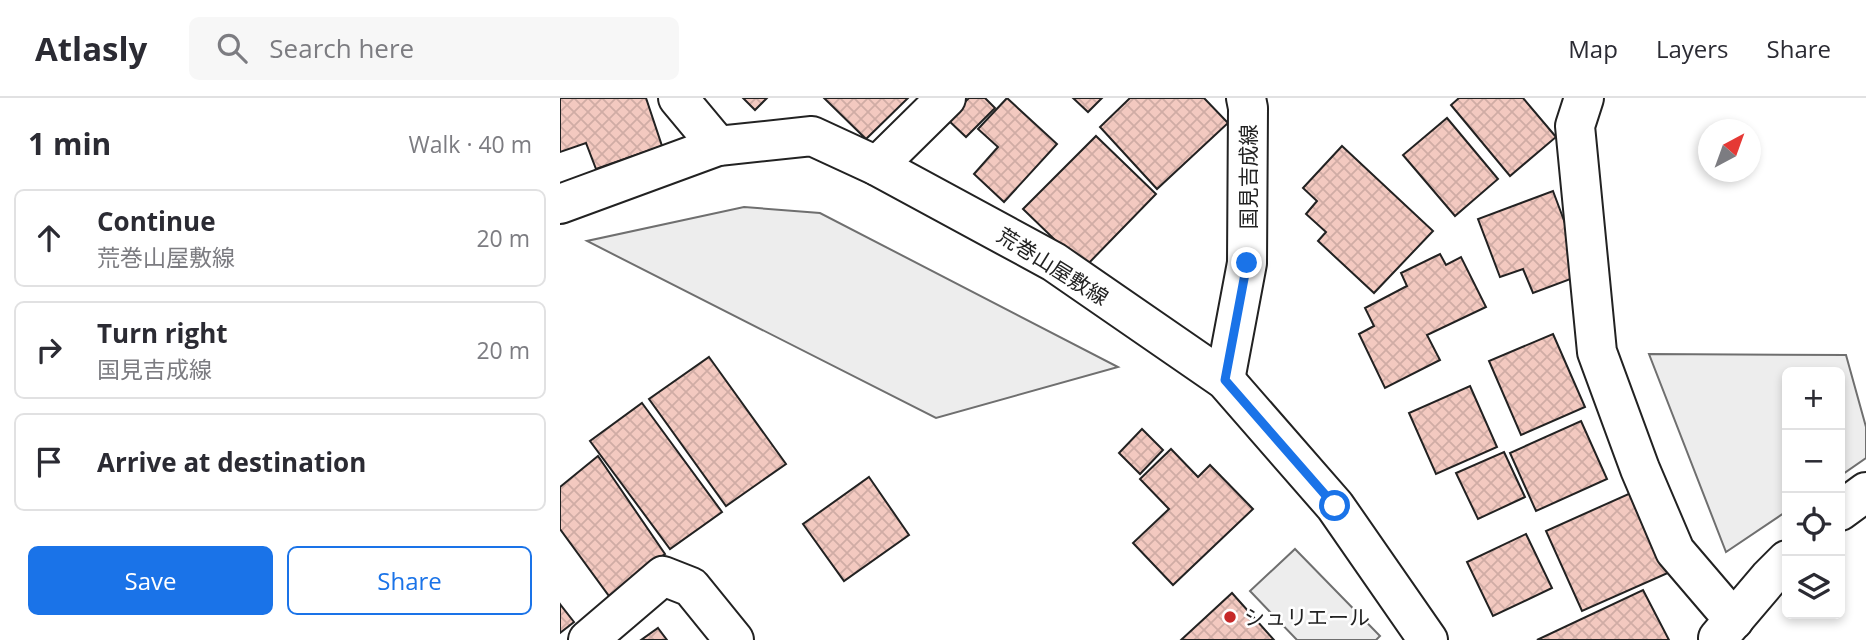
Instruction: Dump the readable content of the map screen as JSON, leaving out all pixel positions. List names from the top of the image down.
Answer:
{
  "streets": {
    "street": ["国見吉成線", "荒巻山屋敷線"]
  },
  "crossings": [
    ["国見吉成線", "荒巻山屋敷線"]
  ],
  "places": ["シュリエール"],
  "north": "top right",
  "page": {
    "header": "Atlasly",
    "search": "Search here",
    "nav": ["Map", "Layers", "Share"],
    "heading": ["1 min", "Walk · 40 m"],
    "list": [
      ["Continue", "荒巻山屋敷線", "20 m"],
      ["Turn right", "国見吉成線", "20 m"],
      "Arrive at destination"
    ],
    "map_buttons": ["+", "−"],
    "buttons": ["Save", "Share"]
  }
}
